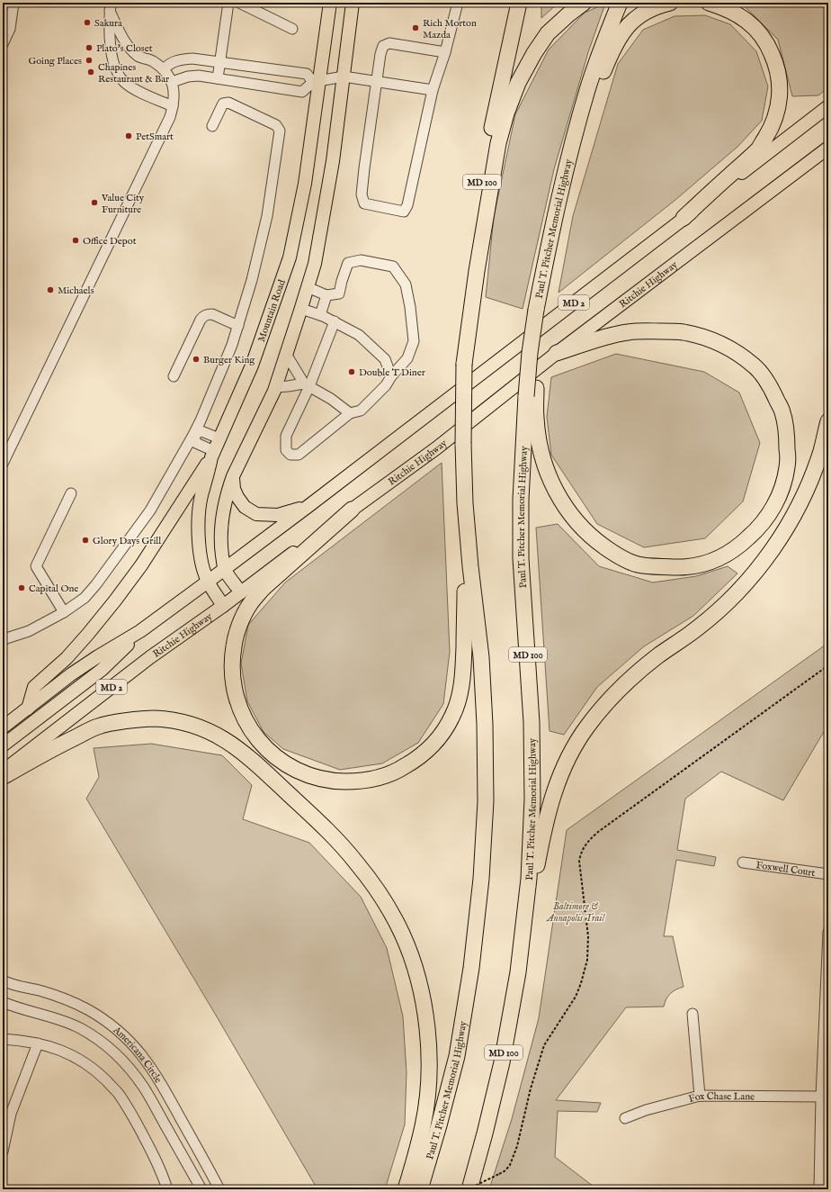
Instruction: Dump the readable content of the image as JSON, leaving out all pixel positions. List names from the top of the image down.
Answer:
{
  "streets": {
    "highway": ["MD 100", "Paul T. Pitcher Memorial Highway"],
    "main road": ["Ritchie Highway", "MD 2", "Mountain Road"],
    "street": ["Foxwell Court", "Americana Circle", "Fox Chase Lane"]
  },
  "crossings": [
    ["Ritchie Highway", "Mountain Road"],
    ["MD 2", "Mountain Road"]
  ],
  "parks": ["Baltimore & Annapolis Trail"],
  "places": [
    "Sakura",
    "Rich Morton Mazda",
    "Plato's Closet",
    "Going Places",
    "Chapines Restaurant & Bar",
    "PetSmart",
    "Value City Furniture",
    "Office Depot",
    "Michaels",
    "Burger King",
    "Double T Diner",
    "Glory Days Grill",
    "Capital One"
  ]
}
